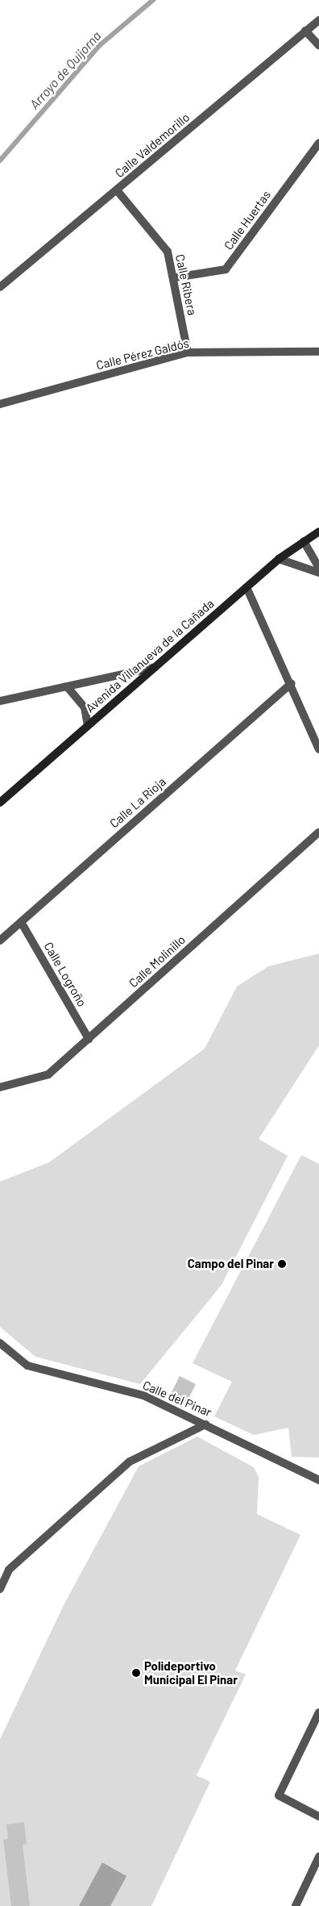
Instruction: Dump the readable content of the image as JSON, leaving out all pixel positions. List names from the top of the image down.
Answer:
{
  "streets": {
    "main road": ["Avenida Villanueva de la Cañada"],
    "street": [
      "Calle Valdemorillo",
      "Calle Huertas",
      "Calle Ribera",
      "Calle Pérez Galdós",
      "Calle La Rioja",
      "Calle Molinillo",
      "Calle Logroño",
      "Calle del Pinar"
    ]
  },
  "crossings": [
    ["Calle Valdemorillo", "Calle Ribera"],
    ["Calle Huertas", "Calle Ribera"],
    ["Calle Ribera", "Calle Pérez Galdós"],
    ["Calle La Rioja", "Calle Logroño"],
    ["Calle Molinillo", "Calle Logroño"]
  ],
  "water": ["Arroyo de Quijorna"],
  "places": ["Campo del Pinar", "Polideportivo Municipal El Pinar"]
}
